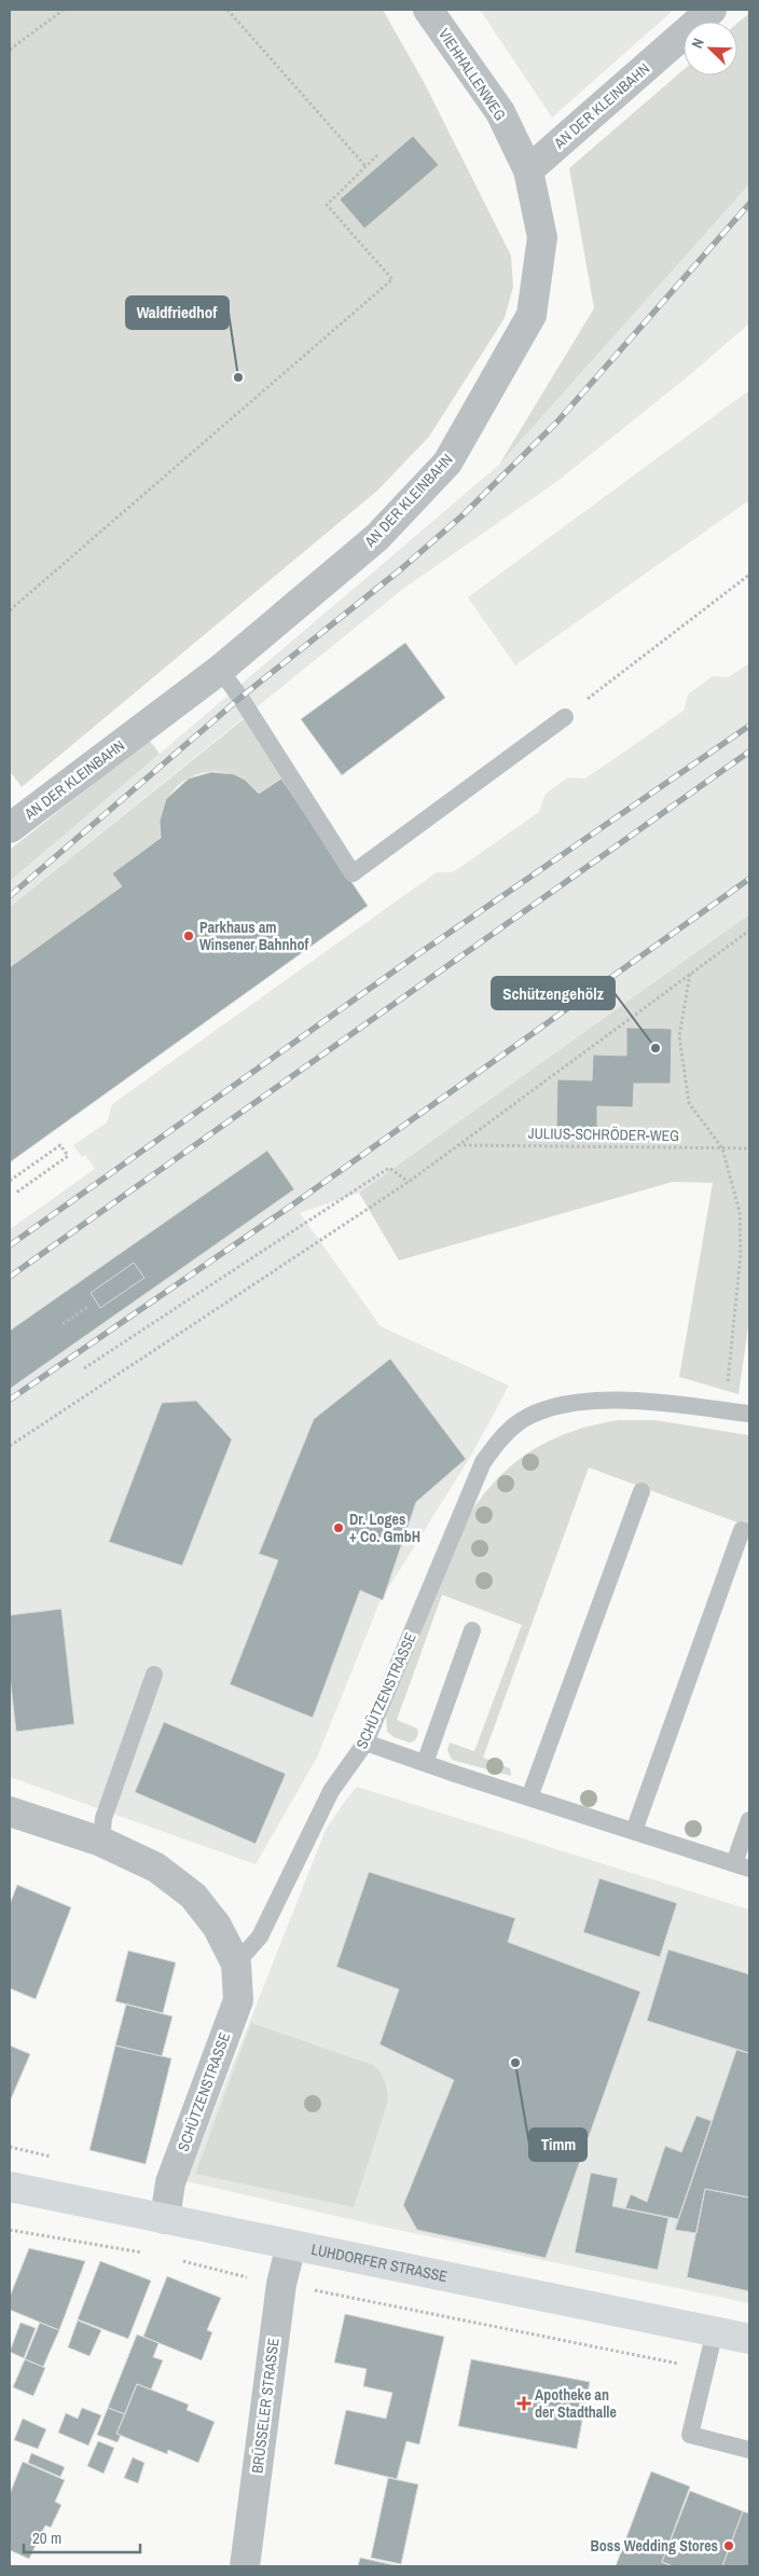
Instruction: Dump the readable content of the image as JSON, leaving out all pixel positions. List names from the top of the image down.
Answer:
{
  "streets": {
    "main road": ["LUHDORFER STRASSE"],
    "street": [
      "VIEHHALLENWEG",
      "AN DER KLEINBAHN",
      "SCHÜTZENSTRASSE",
      "BRÜSSELER STRASSE"
    ],
    "path": ["JULIUS-SCHRÖDER-WEG"]
  },
  "crossings": [
    ["VIEHHALLENWEG", "AN DER KLEINBAHN"],
    ["SCHÜTZENSTRASSE", "LUHDORFER STRASSE"],
    ["LUHDORFER STRASSE", "BRÜSSELER STRASSE"]
  ],
  "places": {
    "other": [
      "Waldfriedhof",
      "Parkhaus am Winsener Bahnhof",
      "Schützengehölz",
      "Dr. Loges + Co. GmbH",
      "Timm",
      "Boss Wedding Stores"
    ],
    "health": ["Apotheke an der Stadthalle"]
  },
  "scale_bar": "20 m",
  "north": "top left"
}
